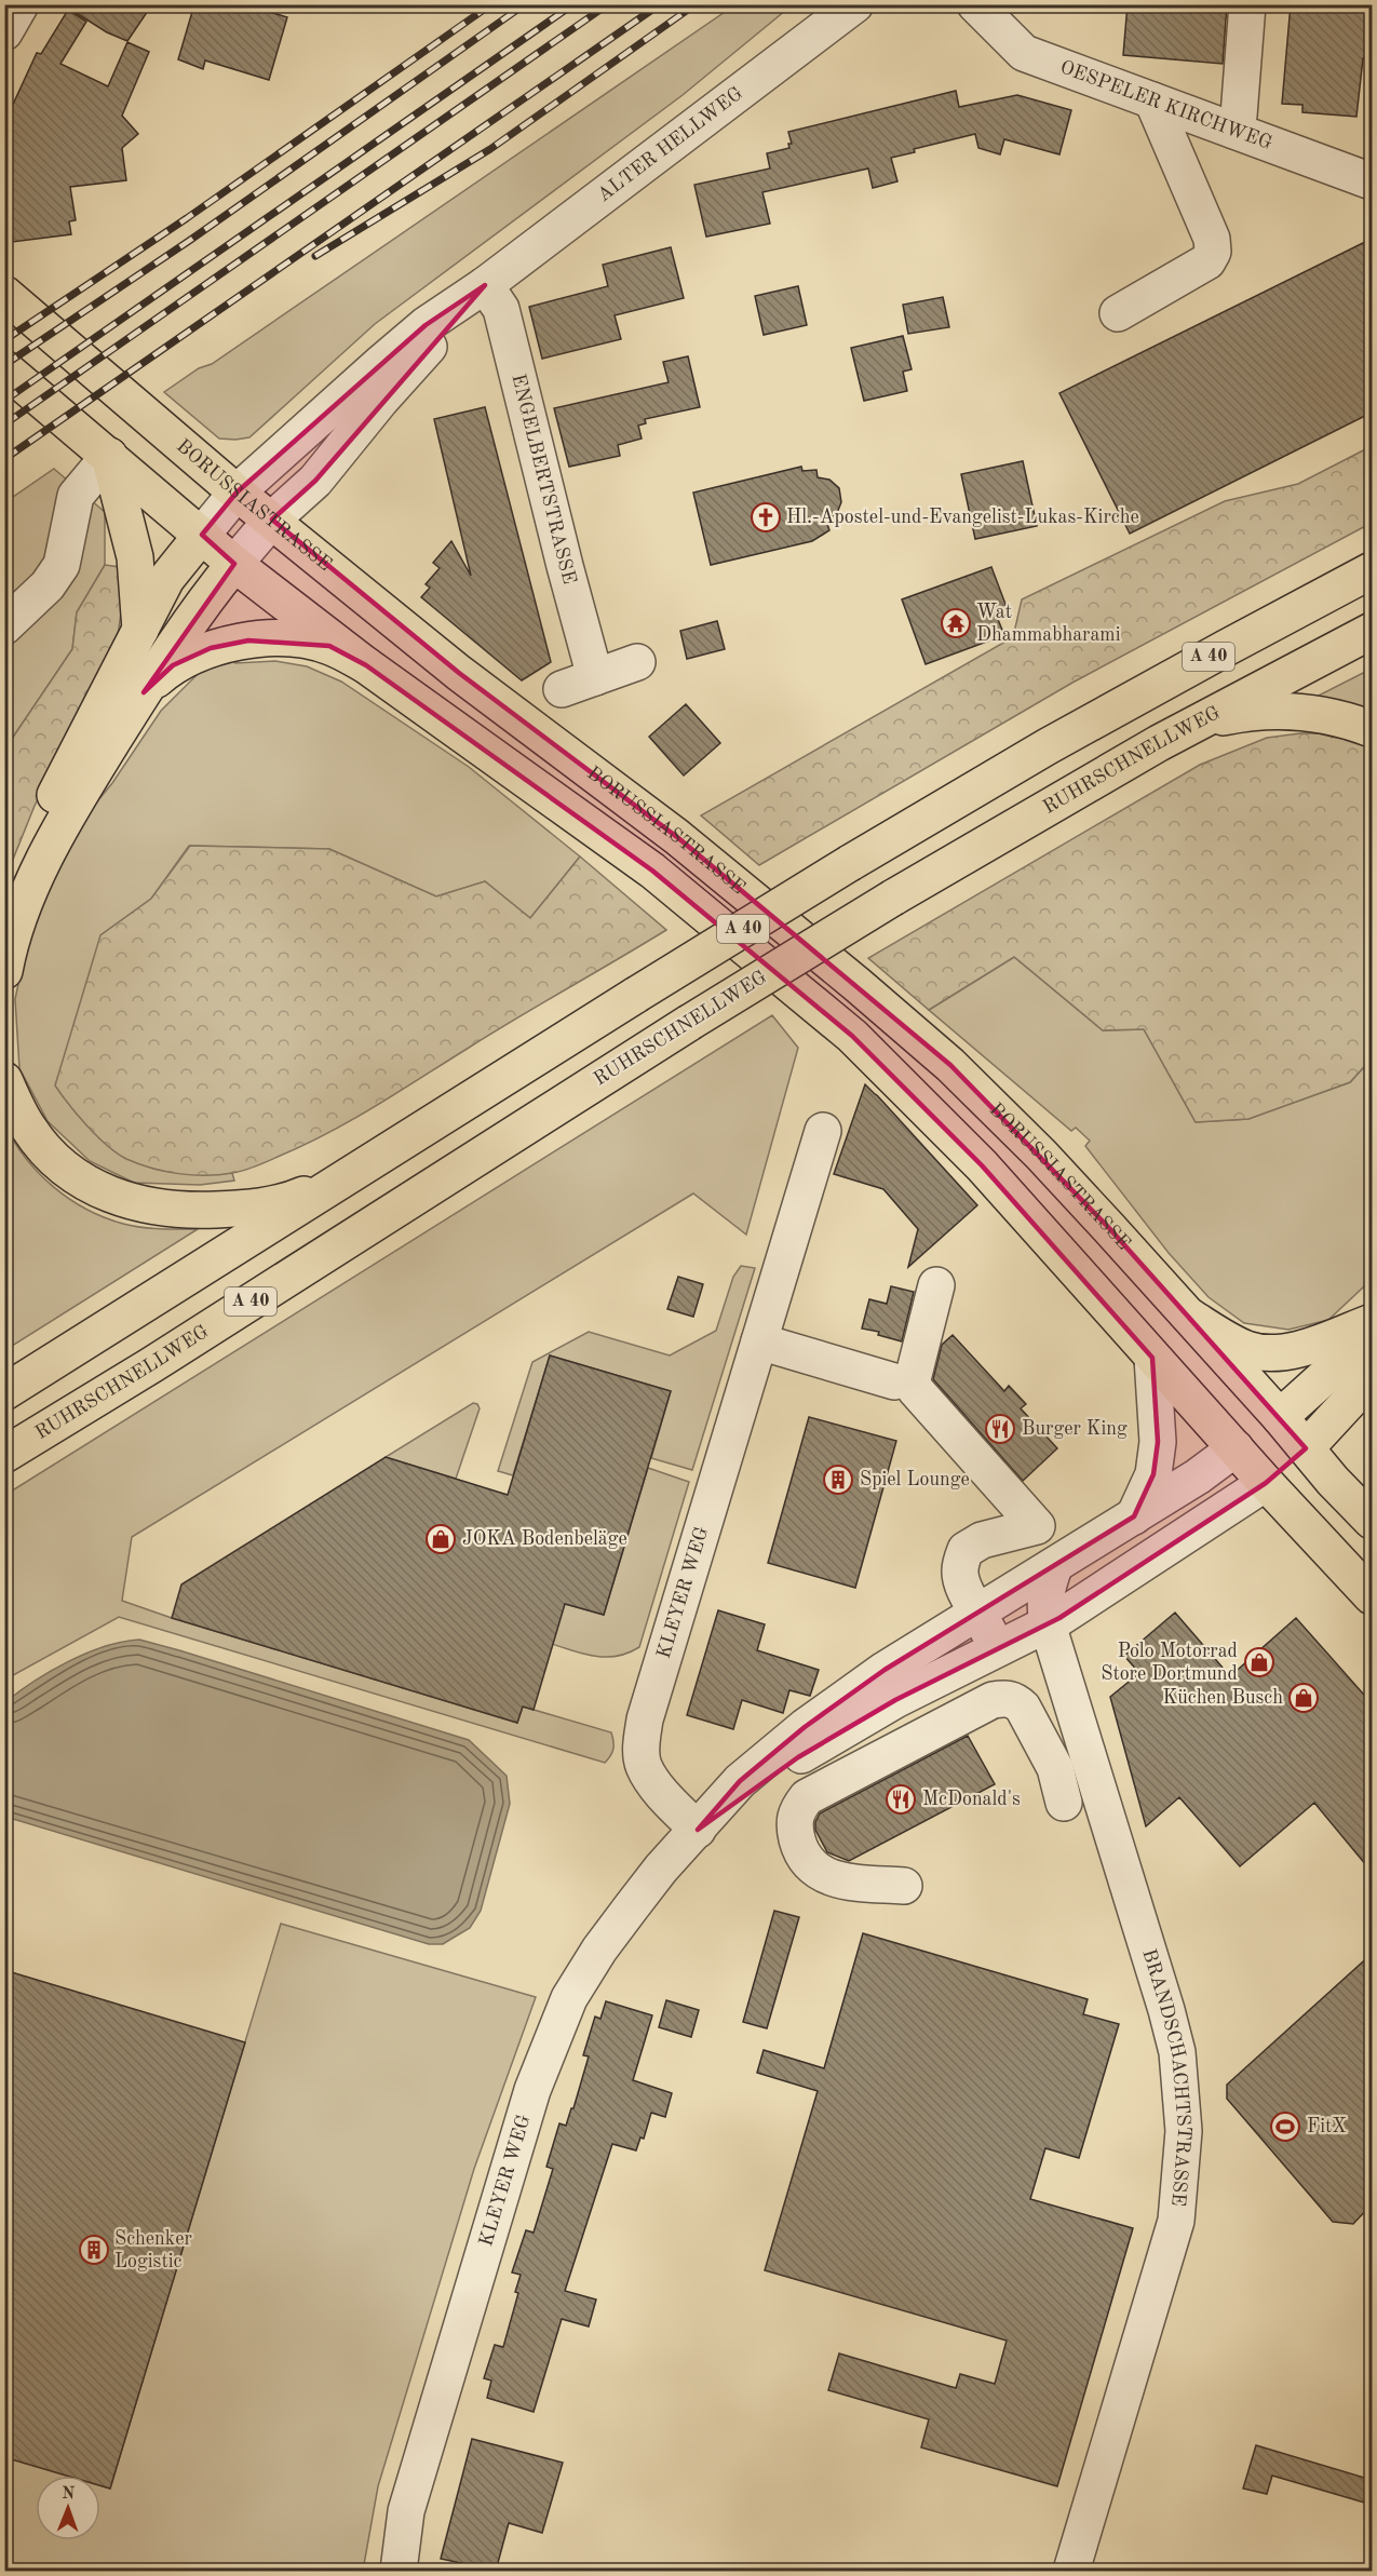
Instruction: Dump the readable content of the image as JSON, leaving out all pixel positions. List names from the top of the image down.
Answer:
{
  "streets": {
    "main road": ["BORUSSIASTRASSE", "A 40", "RUHRSCHNELLWEG"],
    "street": [
      "OESPELER KIRCHWEG",
      "ALTER HELLWEG",
      "ENGELBERTSTRASSE",
      "KLEYER WEG",
      "BRANDSCHACHTSTRASSE"
    ]
  },
  "crossings": [
    ["ALTER HELLWEG", "ENGELBERTSTRASSE"],
    ["ALTER HELLWEG", "BORUSSIASTRASSE"],
    ["BORUSSIASTRASSE", "KLEYER WEG"],
    ["KLEYER WEG", "BRANDSCHACHTSTRASSE"]
  ],
  "places": {
    "church": ["Hl.-Apostel-und-Evangelist-Lukas-Kirche"],
    "temple": ["Wat Dhammabharami"],
    "restaurant": ["Burger King", "McDonald's"],
    "building": ["Spiel Lounge", "Schenker Logistic"],
    "shop": ["JOKA Bodenbeläge", "Polo Motorrad Store Dortmund", "Küchen Busch"],
    "sports": ["FitX"]
  },
  "north": "top"
}
